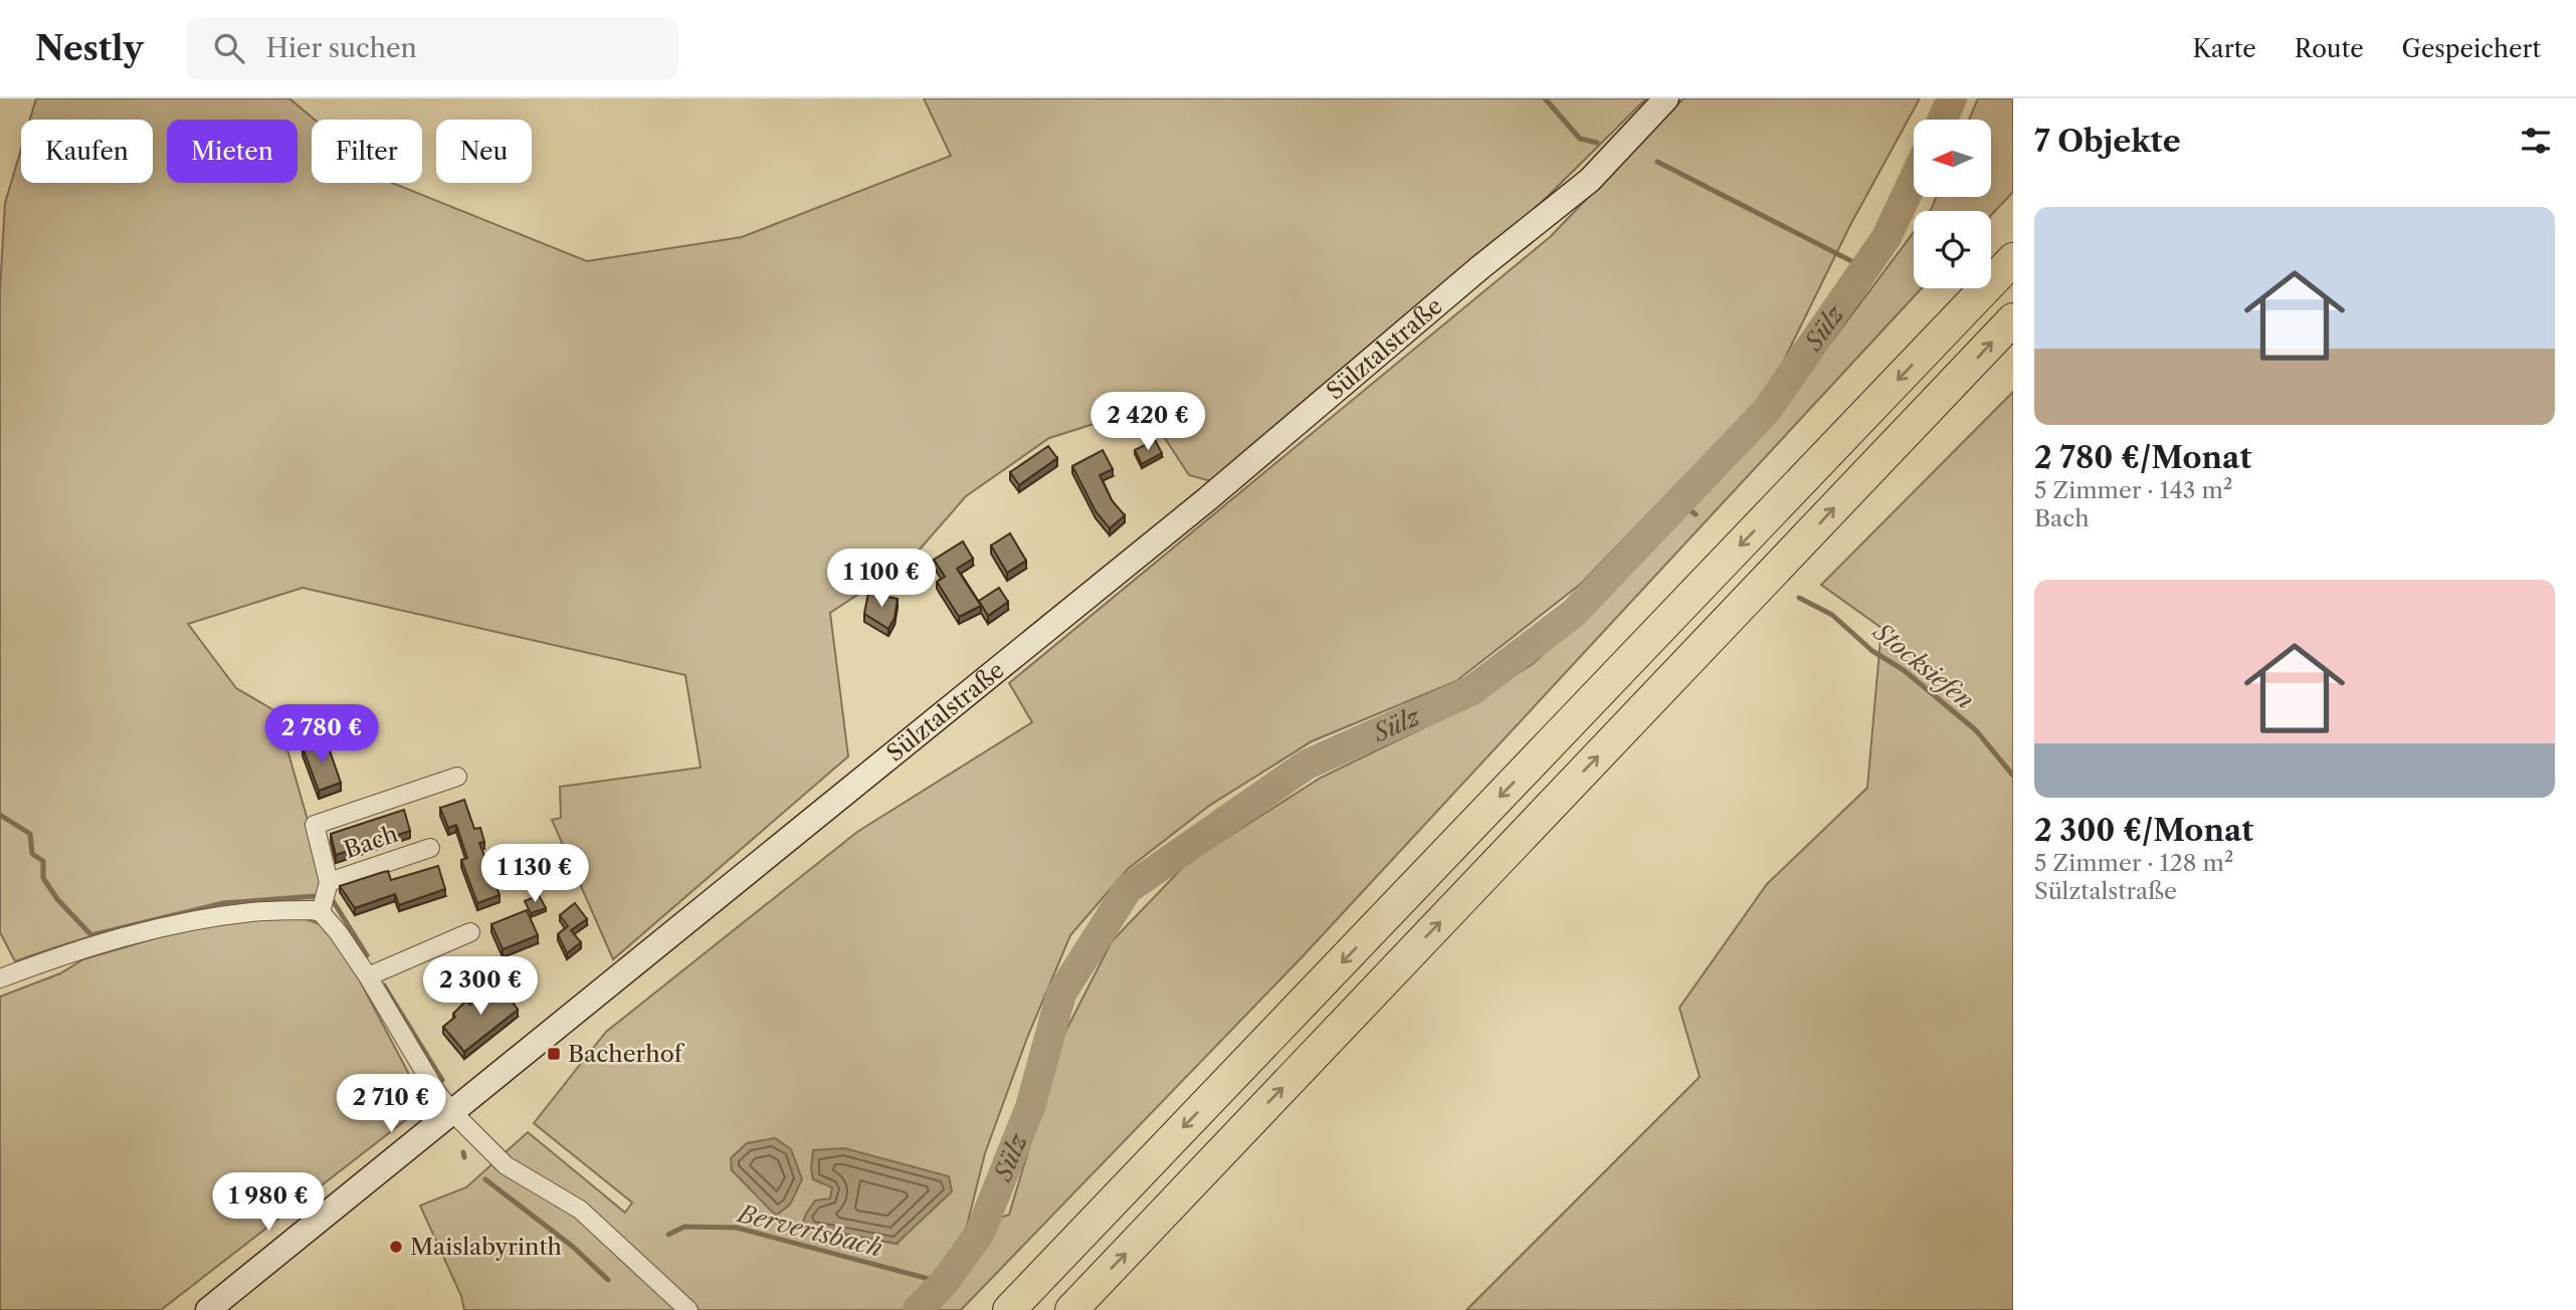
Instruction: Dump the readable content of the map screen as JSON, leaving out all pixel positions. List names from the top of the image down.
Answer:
{
  "streets": {
    "main road": ["Sülztalstraße"],
    "street": ["Bach"]
  },
  "water": ["Sülz", "Stocksiefen", "Bervertsbach"],
  "places": {
    "transit": ["Bacherhof"],
    "other": ["Maislabyrinth"]
  },
  "north": "left",
  "page": {
    "header": "Nestly",
    "search": "Hier suchen",
    "nav": ["Karte", "Route", "Gespeichert"],
    "heading": "7 Objekte",
    "chip": [
      "Kaufen",
      "Mieten",
      "Filter",
      "Neu"
    ],
    "list": [
      {
        "name": "2 780 €/Monat",
        "note": "5 Zimmer · 143 m² · Bach"
      },
      {
        "name": "2 300 €/Monat",
        "note": "5 Zimmer · 128 m² · Sülztalstraße"
      }
    ],
    "price": [
      "2 420 €",
      "1 100 €",
      "2 780 €",
      "1 130 €",
      "2 300 €",
      "2 710 €",
      "1 980 €"
    ]
  }
}
